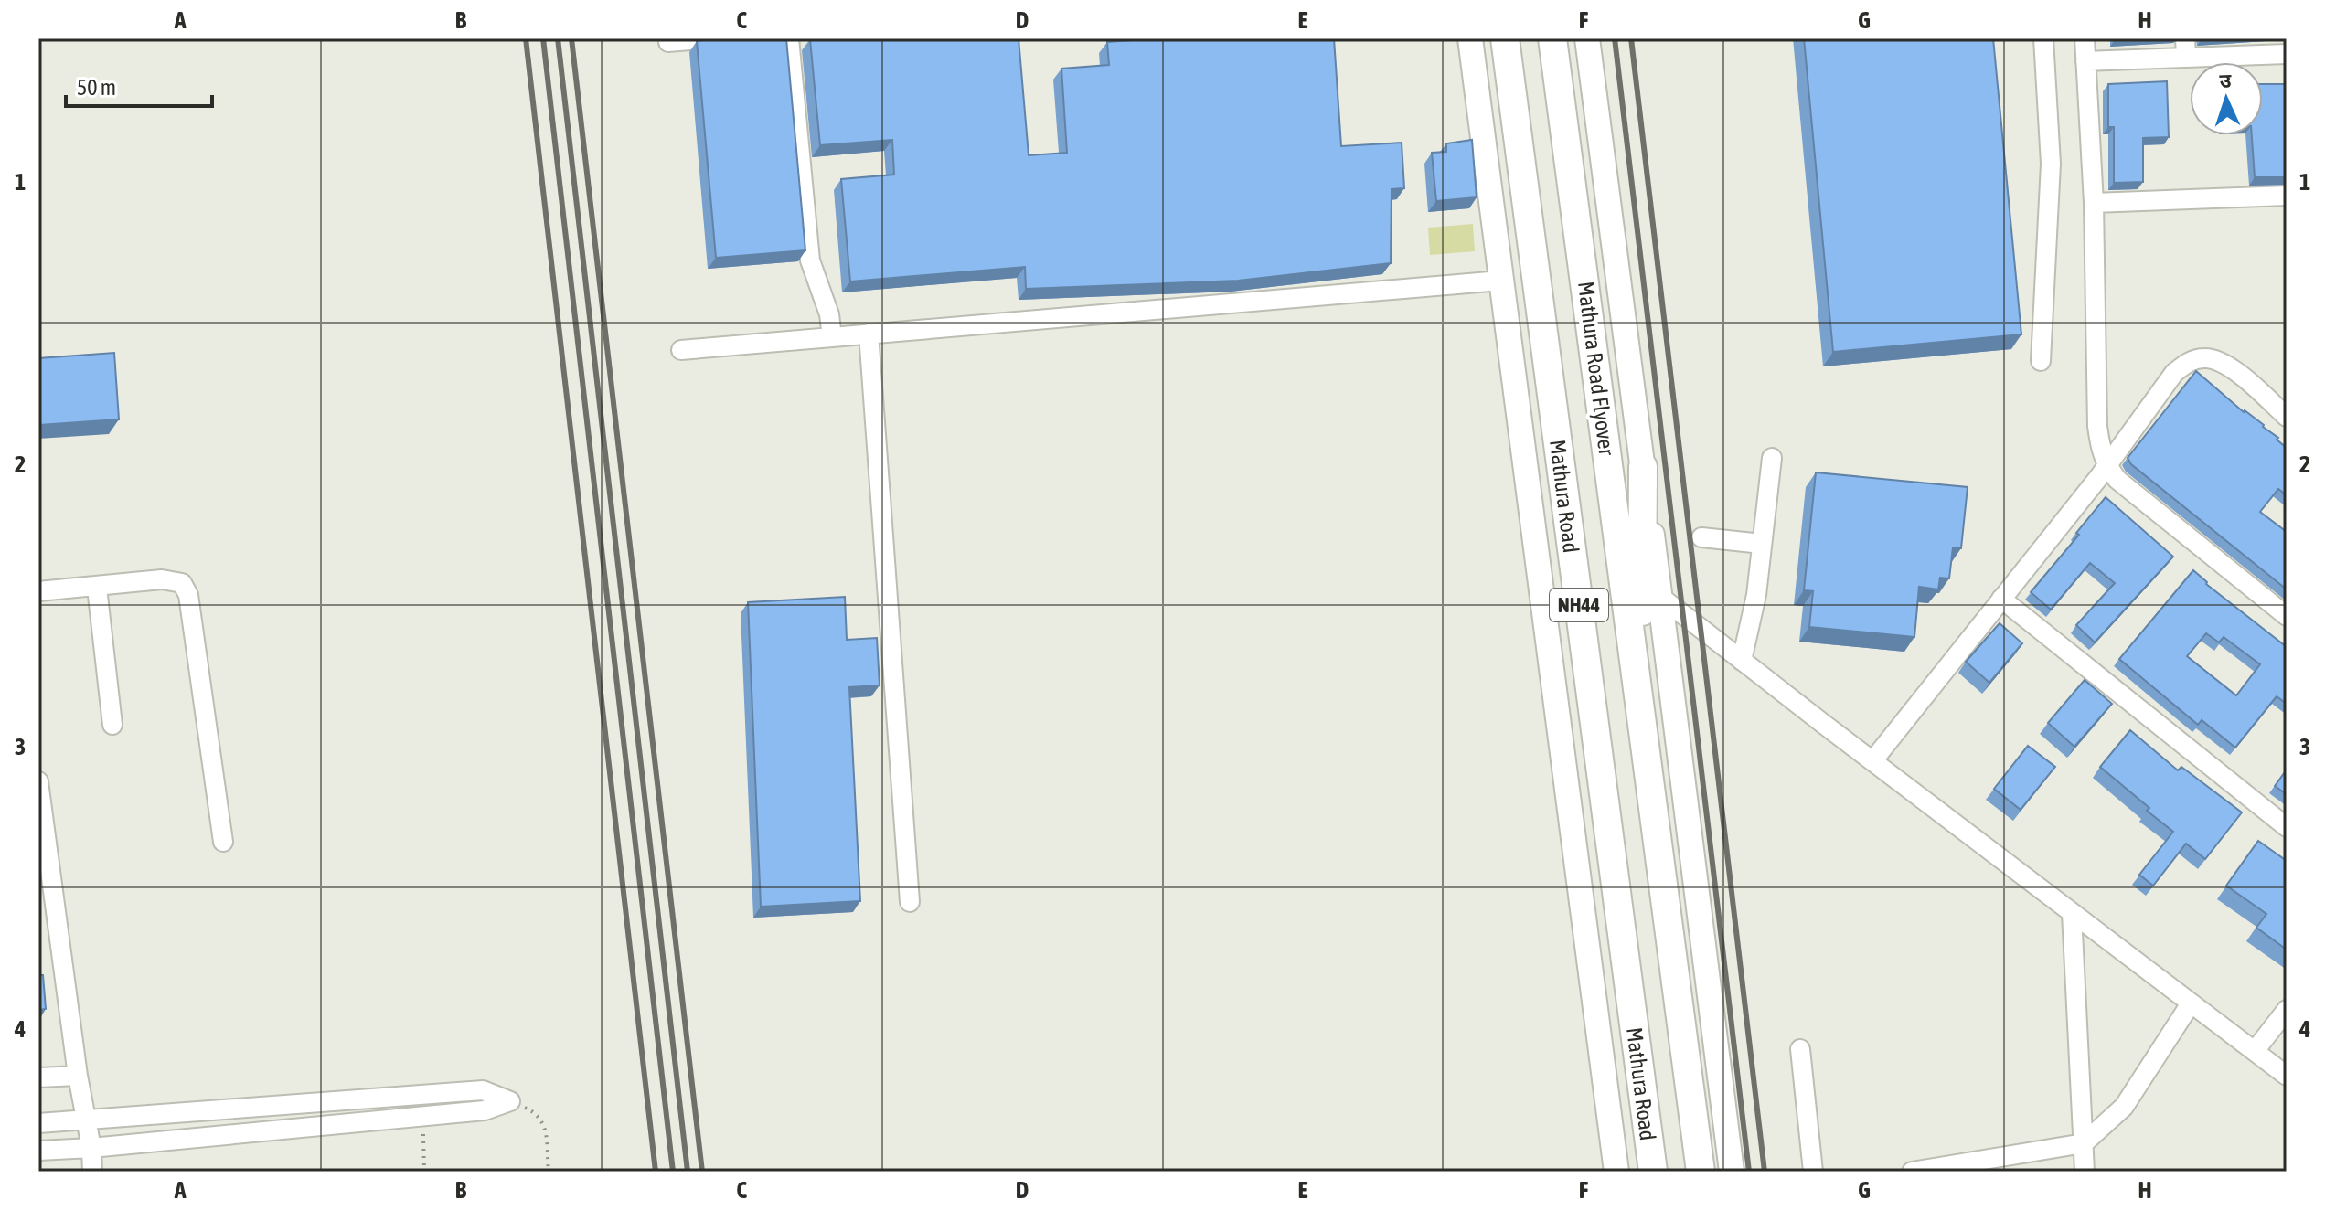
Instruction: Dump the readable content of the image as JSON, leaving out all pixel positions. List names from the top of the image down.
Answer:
{
  "streets": {
    "highway": ["Mathura Road Flyover", "Mathura Road", "NH44"]
  },
  "crossings": [
    ["Mathura Road Flyover", "NH44"]
  ],
  "scale_bar": "50 m",
  "north": "top",
  "grid": {
    "columns": [
      "A",
      "B",
      "C",
      "D",
      "E",
      "F",
      "G",
      "H"
    ],
    "rows": [
      "1",
      "2",
      "3",
      "4"
    ]
  }
}
